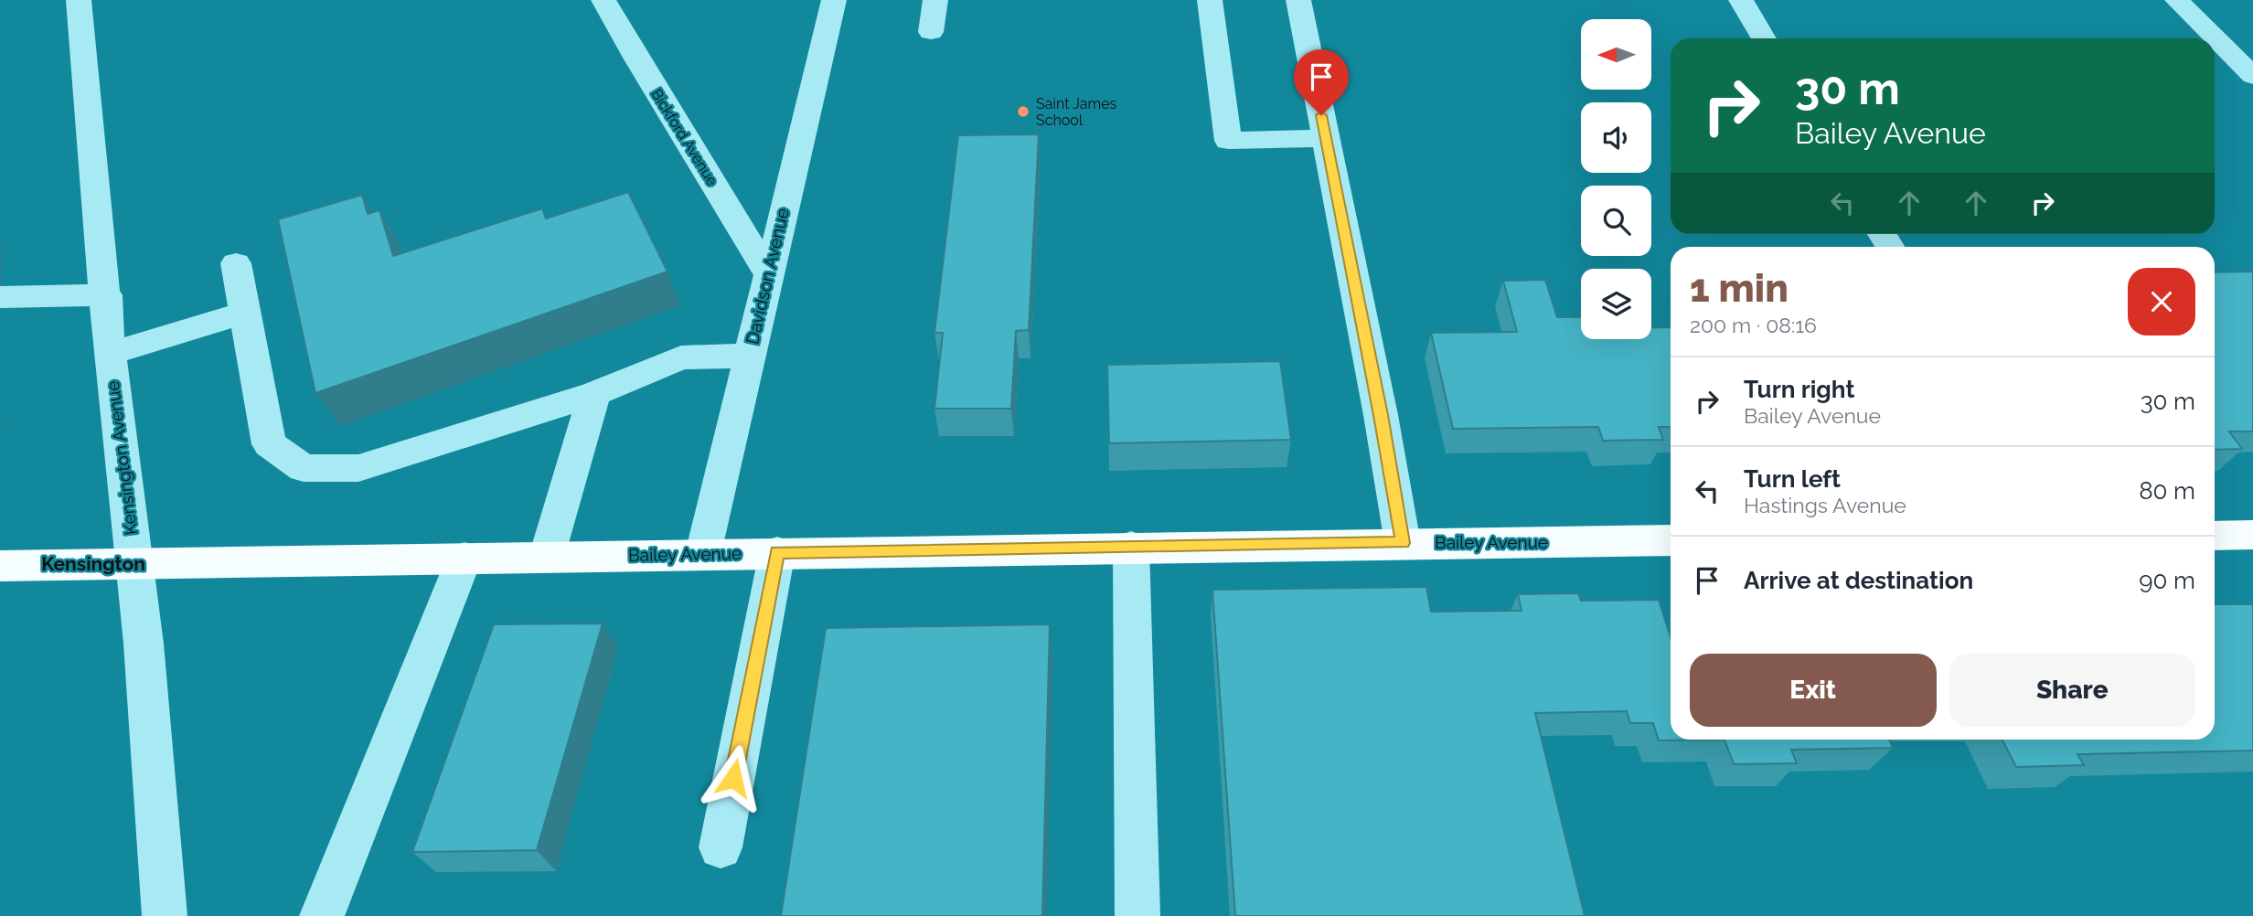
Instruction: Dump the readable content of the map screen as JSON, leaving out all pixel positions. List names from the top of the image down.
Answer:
{
  "streets": {
    "main road": ["Bailey Avenue"],
    "street": ["Bickford Avenue", "Davidson Avenue", "Kensington Avenue"]
  },
  "crossings": [
    ["Bickford Avenue", "Davidson Avenue"],
    ["Davidson Avenue", "Bailey Avenue"],
    ["Kensington Avenue", "Bailey Avenue"]
  ],
  "districts": ["Kensington"],
  "places": ["Saint James School"],
  "north": "left",
  "page": {
    "turn": ["30 m", "Bailey Avenue"],
    "heading": ["1 min", "200 m · 08:16"],
    "list": [
      {
        "name": "Turn right",
        "note": "Bailey Avenue",
        "value": "30 m"
      },
      {
        "name": "Turn left",
        "note": "Hastings Avenue",
        "value": "80 m"
      },
      {
        "name": "Arrive at destination",
        "value": "90 m"
      }
    ],
    "buttons": ["Exit", "Share"]
  }
}
